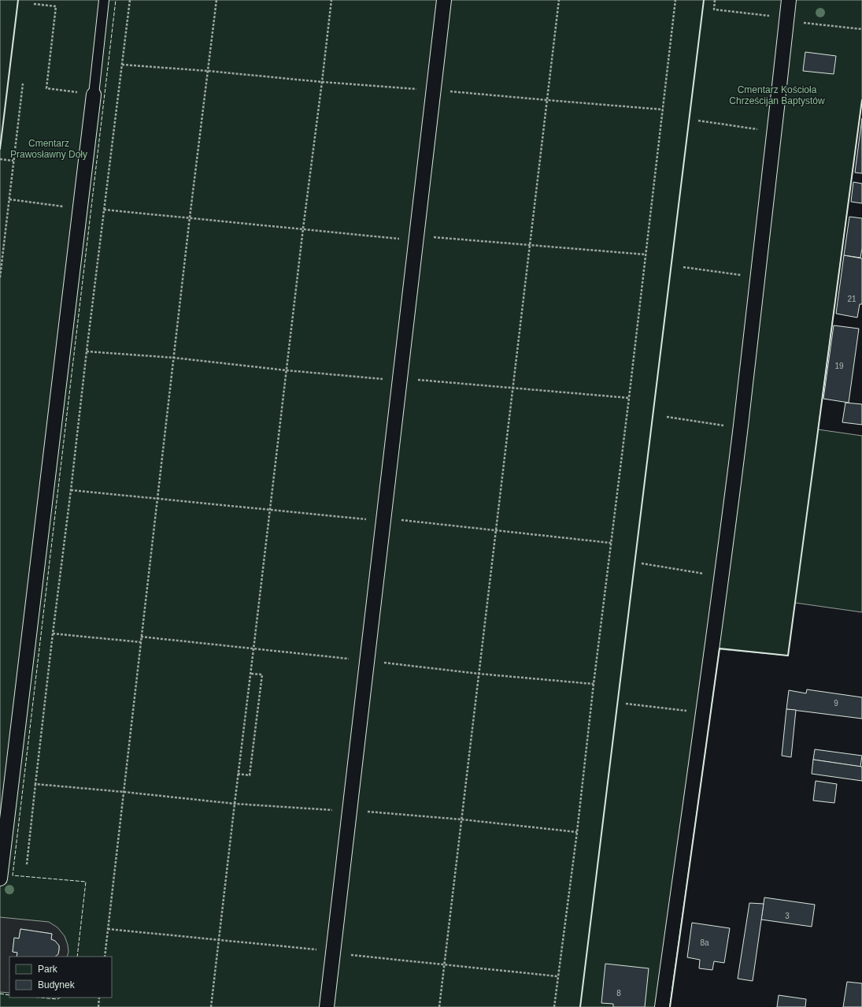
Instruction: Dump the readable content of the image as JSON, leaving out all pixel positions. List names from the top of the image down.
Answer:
{
  "parks": ["Cmentarz Kościoła Chrześcijan Baptystów", "Cmentarz Prawosławny Doły"],
  "house_numbers": [
    "21",
    "19",
    "9",
    "3",
    "8a",
    "8"
  ],
  "legend": ["Park", "Budynek"]
}
